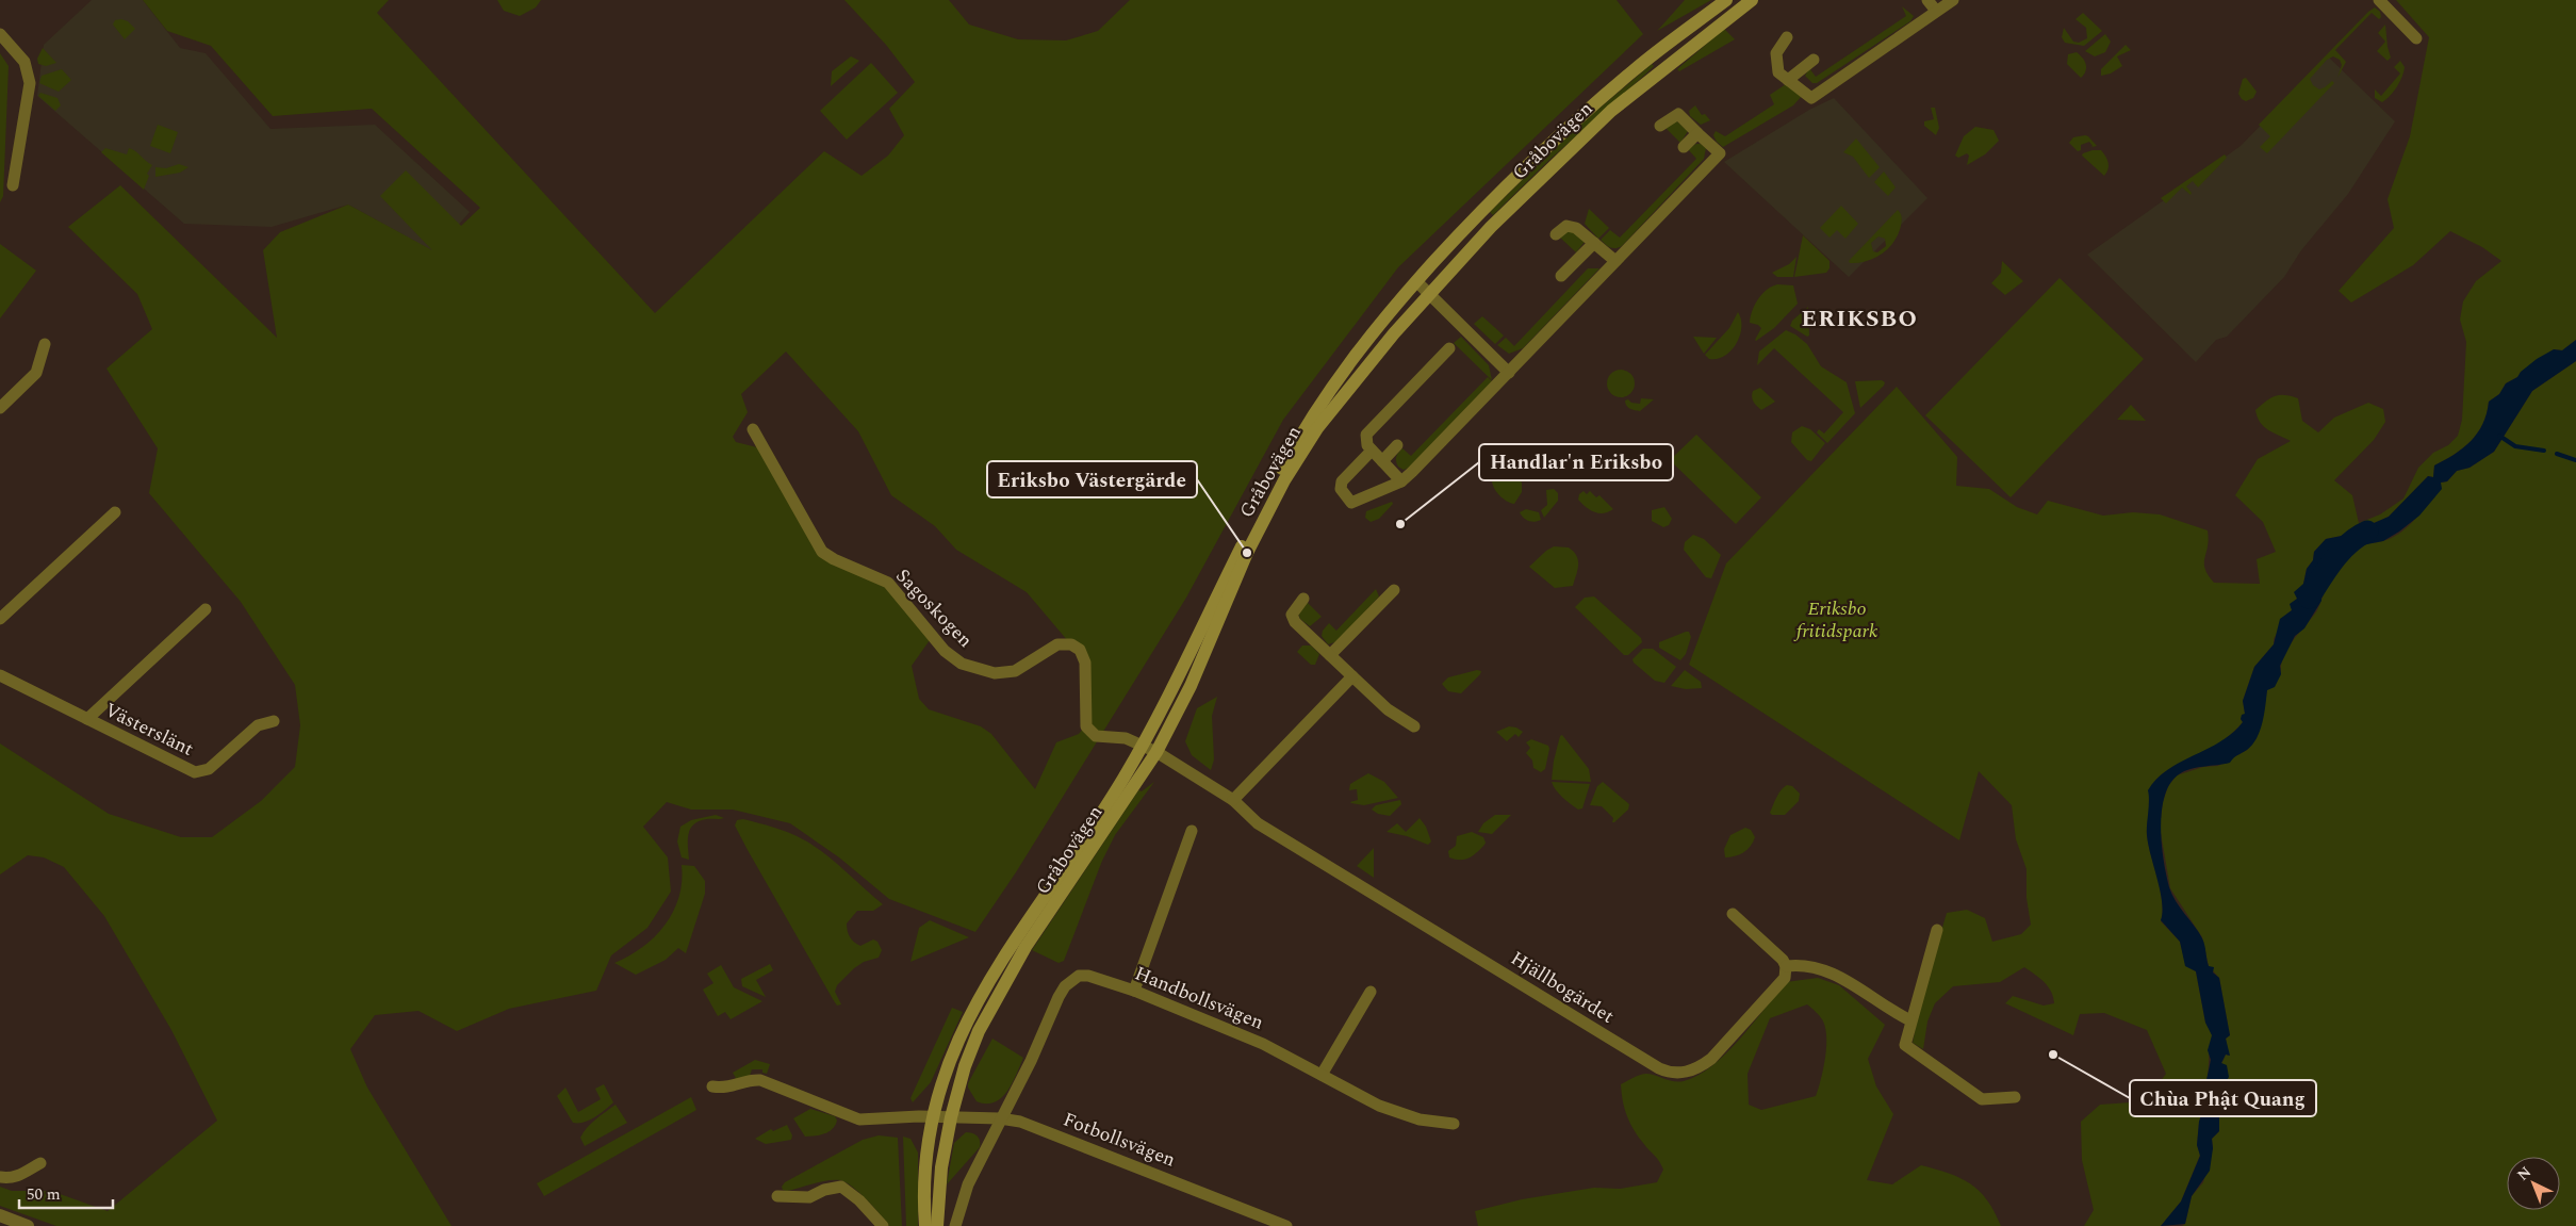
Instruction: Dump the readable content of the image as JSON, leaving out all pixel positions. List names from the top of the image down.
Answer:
{
  "streets": {
    "main road": ["Gråbovägen"],
    "street": [
      "Sagoskogen",
      "Västerslänt",
      "Hjällbogärdet",
      "Handbollsvägen",
      "Fotbollsvägen"
    ]
  },
  "crossings": [
    ["Gråbovägen", "Sagoskogen"],
    ["Gråbovägen", "Hjällbogärdet"],
    ["Gråbovägen", "Fotbollsvägen"],
    ["Sagoskogen", "Hjällbogärdet"],
    ["Handbollsvägen", "Fotbollsvägen"]
  ],
  "districts": ["ERIKSBO"],
  "parks": ["Eriksbo fritidspark"],
  "places": ["Handlar'n Eriksbo", "Eriksbo Västergärde", "Chùa Phật Quang"],
  "scale_bar": "50 m",
  "north": "top left"
}
